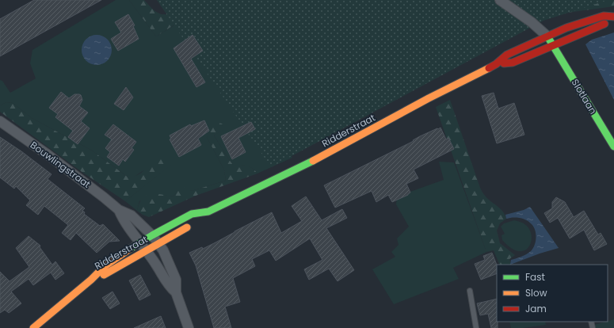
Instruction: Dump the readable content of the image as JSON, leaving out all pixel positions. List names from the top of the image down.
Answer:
{
  "streets": {
    "street": ["Slotlaan", "Ridderstraat", "Bouwlingstraat"]
  },
  "crossings": [
    ["Slotlaan", "Ridderstraat"],
    ["Ridderstraat", "Bouwlingstraat"]
  ],
  "legend": ["Fast", "Slow", "Jam"]
}
